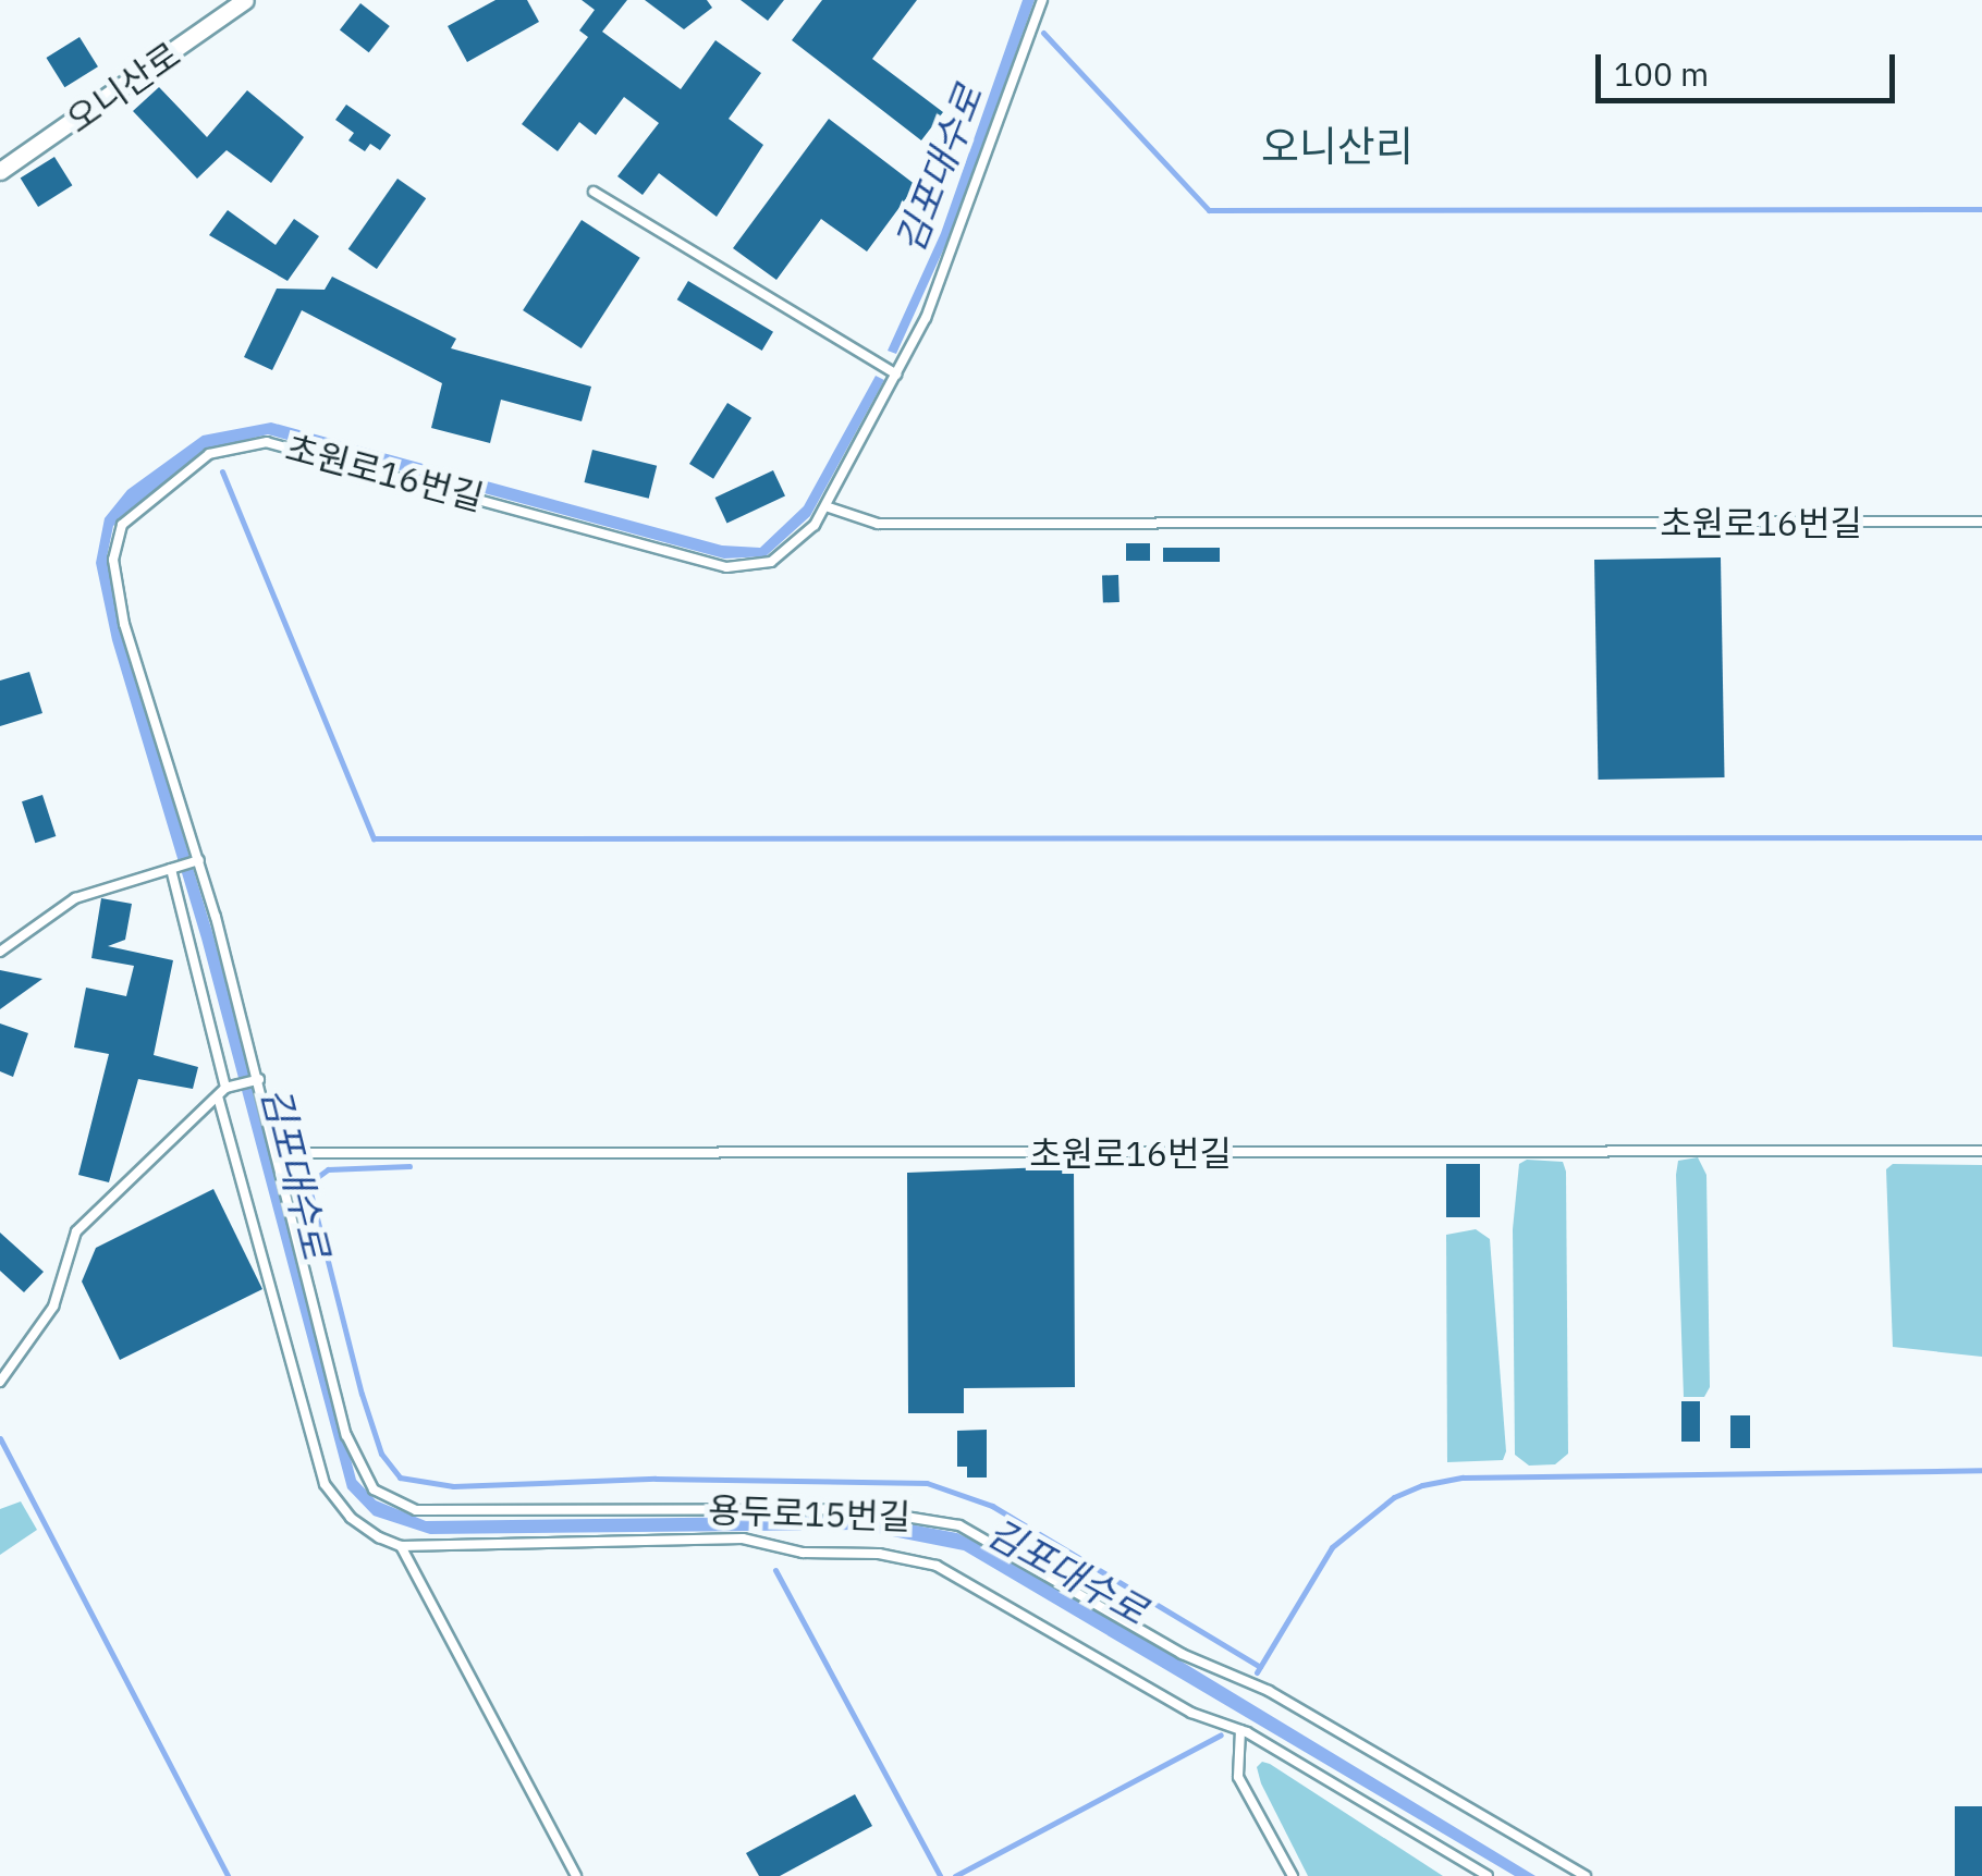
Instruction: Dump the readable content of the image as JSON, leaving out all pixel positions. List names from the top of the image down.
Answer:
{
  "streets": {
    "street": ["오니산로"],
    "lane": ["초원로16번길", "용두로15번길"]
  },
  "crossings": [
    ["초원로16번길", "용두로15번길"]
  ],
  "districts": ["오니산리"],
  "water": ["김포대수로"],
  "scale_bar": "100 m"
}
